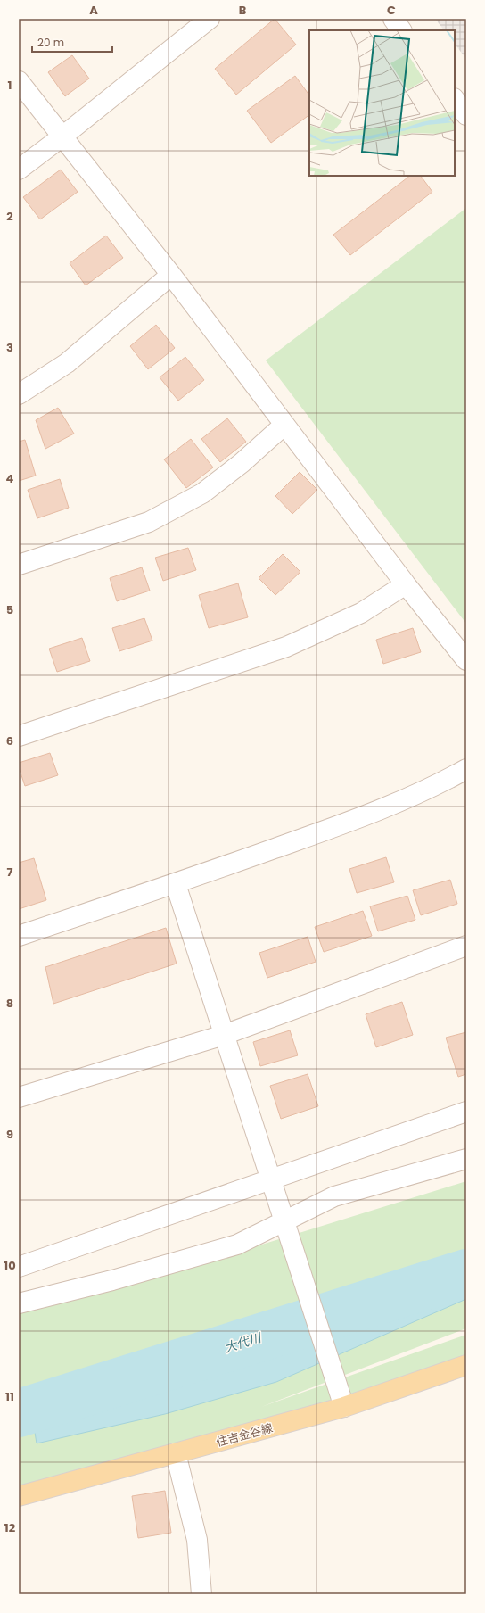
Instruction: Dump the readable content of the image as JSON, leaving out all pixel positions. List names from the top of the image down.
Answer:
{
  "streets": {
    "main road": ["住吉金谷線"]
  },
  "water": ["大代川"],
  "scale_bar": "20 m",
  "grid": {
    "columns": ["A", "B", "C"],
    "rows": [
      "1",
      "2",
      "3",
      "4",
      "5",
      "6",
      "7",
      "8",
      "9",
      "10",
      "11",
      "12"
    ]
  }
}
